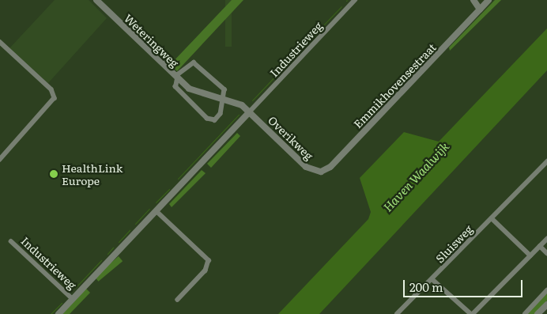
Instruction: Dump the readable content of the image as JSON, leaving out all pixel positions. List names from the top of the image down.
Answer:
{
  "streets": {
    "street": [
      "Weteringweg",
      "Industrieweg",
      "Emmikhovensestraat",
      "Overikweg",
      "Sluisweg"
    ]
  },
  "crossings": [
    ["Industrieweg", "Overikweg"],
    ["Emmikhovensestraat", "Overikweg"]
  ],
  "water": ["Haven Waalwijk"],
  "places": ["HealthLink Europe"],
  "scale_bar": "200 m"
}
